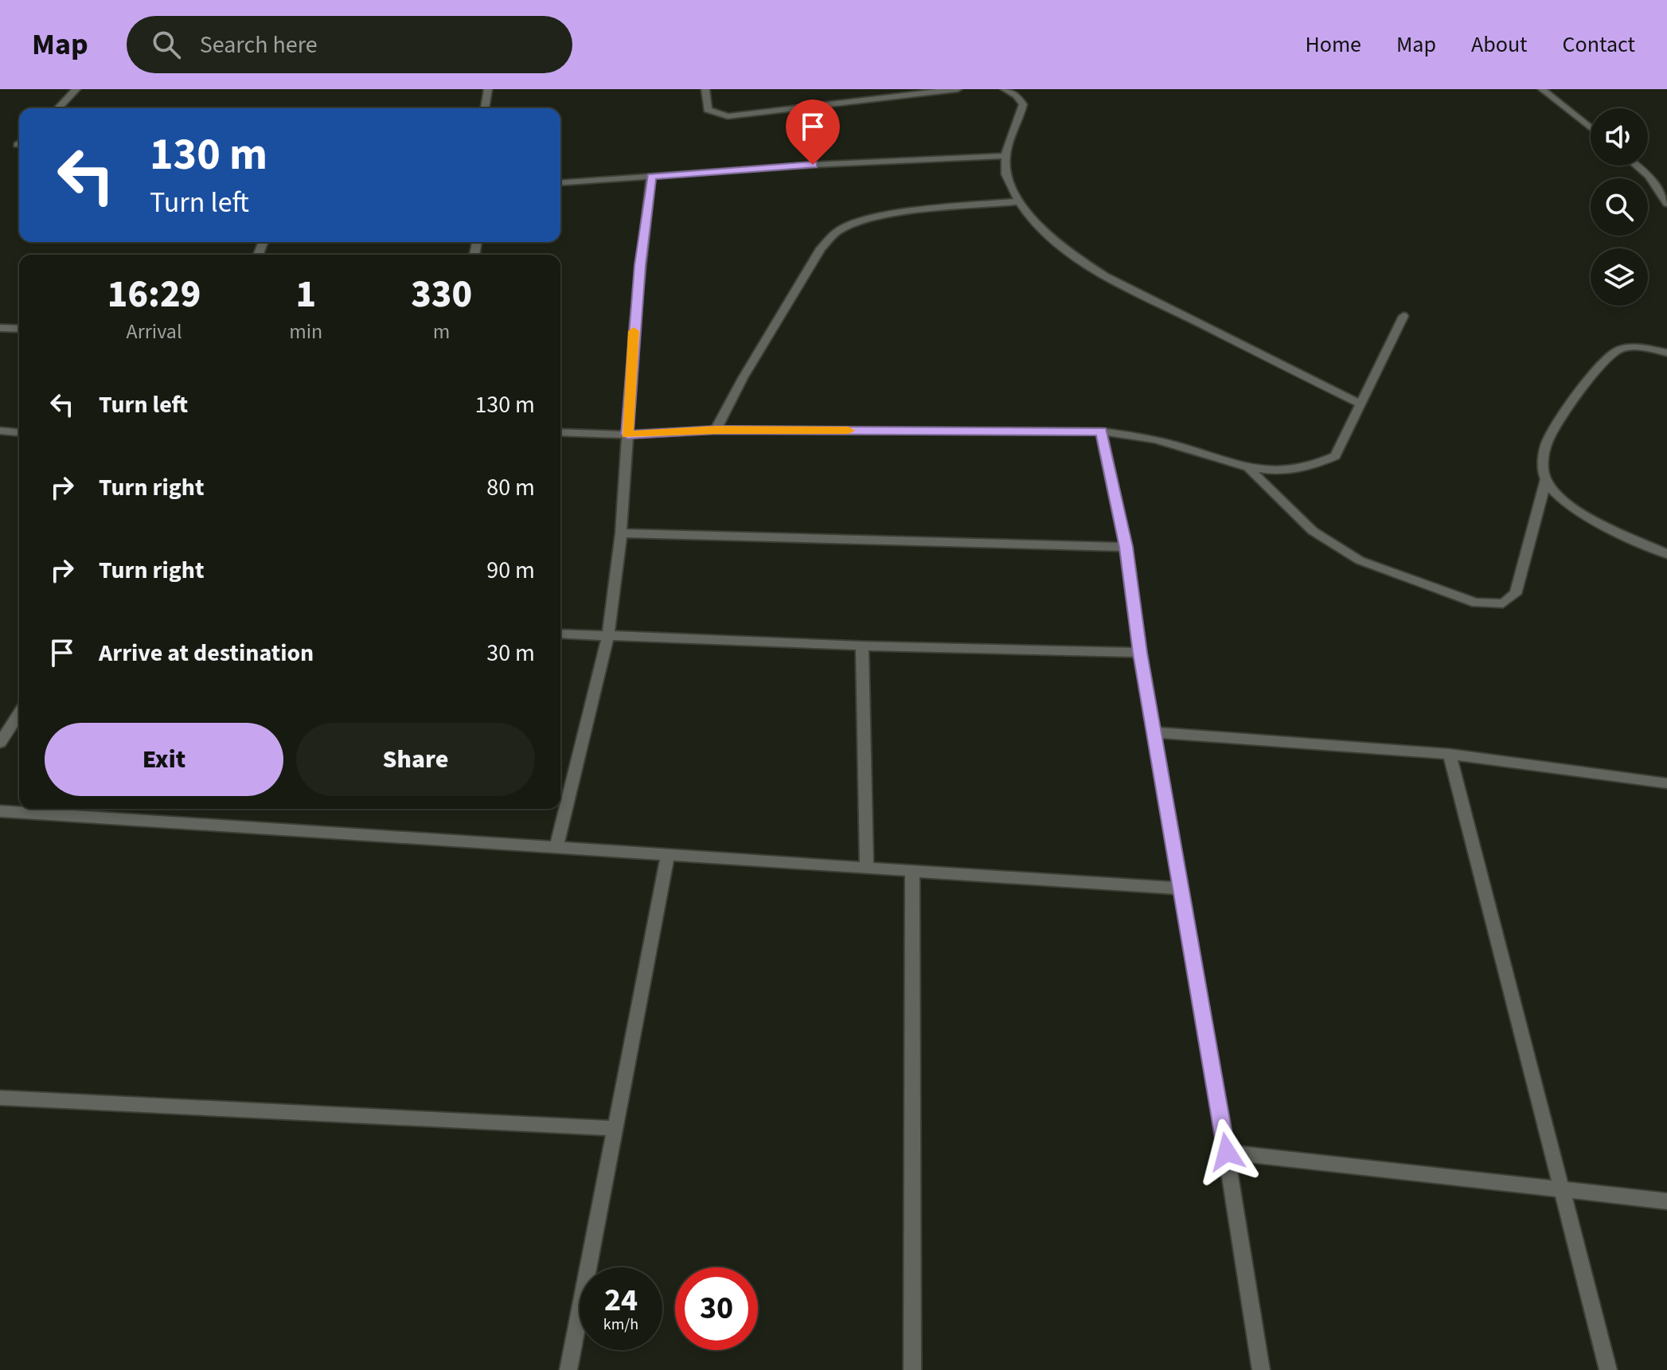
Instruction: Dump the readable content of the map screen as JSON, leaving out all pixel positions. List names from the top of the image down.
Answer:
{
  "page": {
    "header": "Map",
    "search": "Search here",
    "nav": [
      "Home",
      "Map",
      "About",
      "Contact"
    ],
    "turn": ["130 m", "Turn left"],
    "eta": [
      "16:29",
      "Arrival",
      "1",
      "min",
      "330",
      "m"
    ],
    "list": [
      {
        "name": "Turn left",
        "value": "130 m"
      },
      {
        "name": "Turn right",
        "value": "80 m"
      },
      {
        "name": "Turn right",
        "value": "90 m"
      },
      {
        "name": "Arrive at destination",
        "value": "30 m"
      }
    ],
    "buttons": ["Exit", "Share"],
    "speed": "24 km/h",
    "limit": "30"
  }
}
